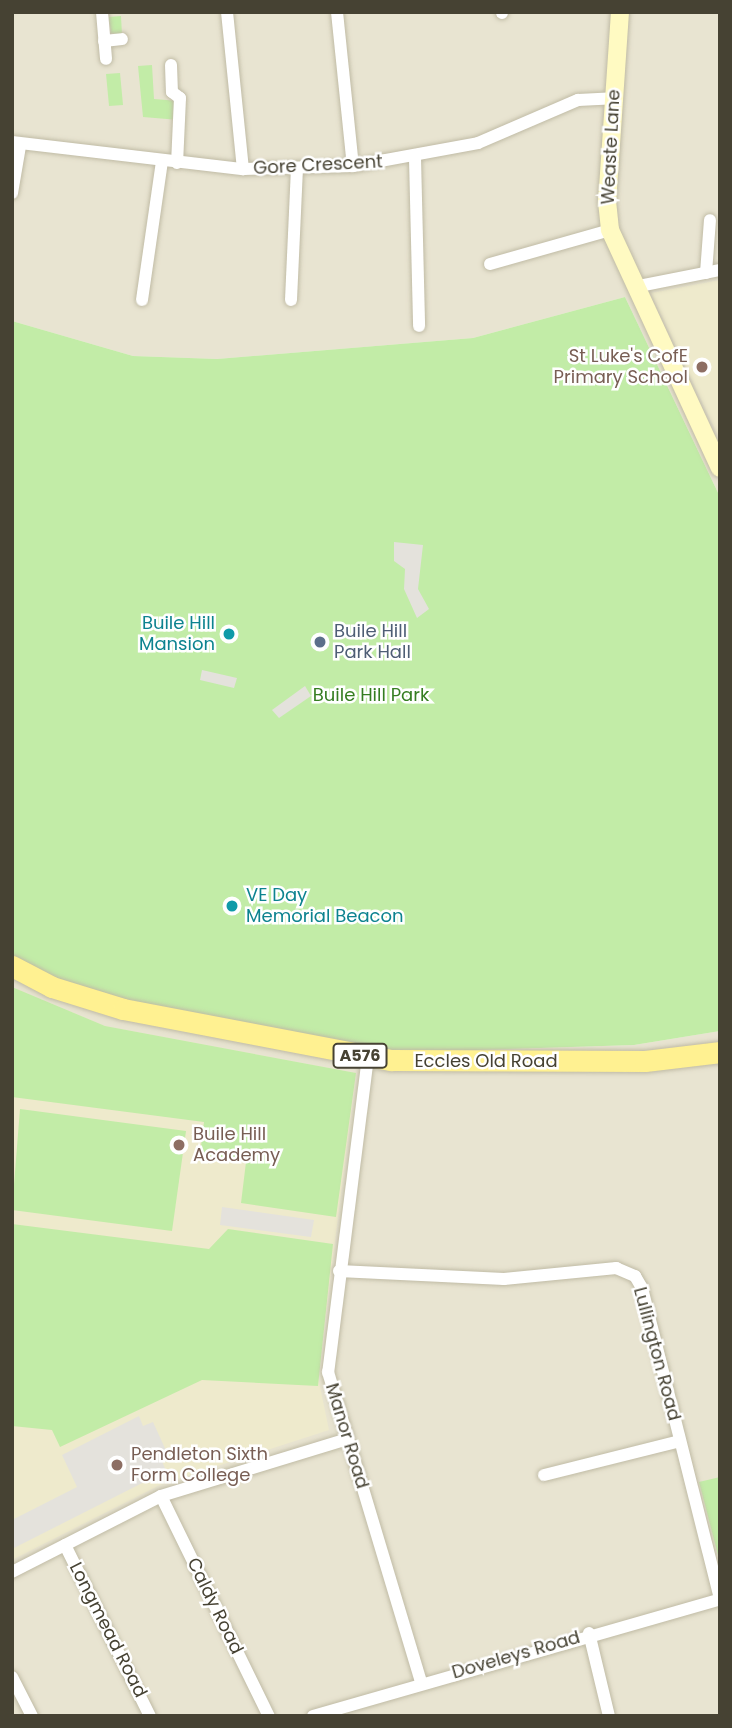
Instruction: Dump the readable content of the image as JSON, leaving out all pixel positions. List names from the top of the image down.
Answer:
{
  "streets": {
    "main road": ["Weaste Lane", "A576", "Eccles Old Road"],
    "street": [
      "Gore Crescent",
      "Lullington Road",
      "Manor Road",
      "Caldy Road",
      "Longmead Road",
      "Doveleys Road"
    ]
  },
  "crossings": [
    ["Weaste Lane", "Gore Crescent"],
    ["Eccles Old Road", "Manor Road"],
    ["Lullington Road", "Manor Road"],
    ["Lullington Road", "Doveleys Road"],
    ["Manor Road", "Doveleys Road"]
  ],
  "parks": ["Buile Hill Park"],
  "places": [
    "St Luke's CofE Primary School",
    "Buile Hill Mansion",
    "Buile Hill Park Hall",
    "VE Day Memorial Beacon",
    "Buile Hill Academy",
    "Pendleton Sixth Form College"
  ]
}
